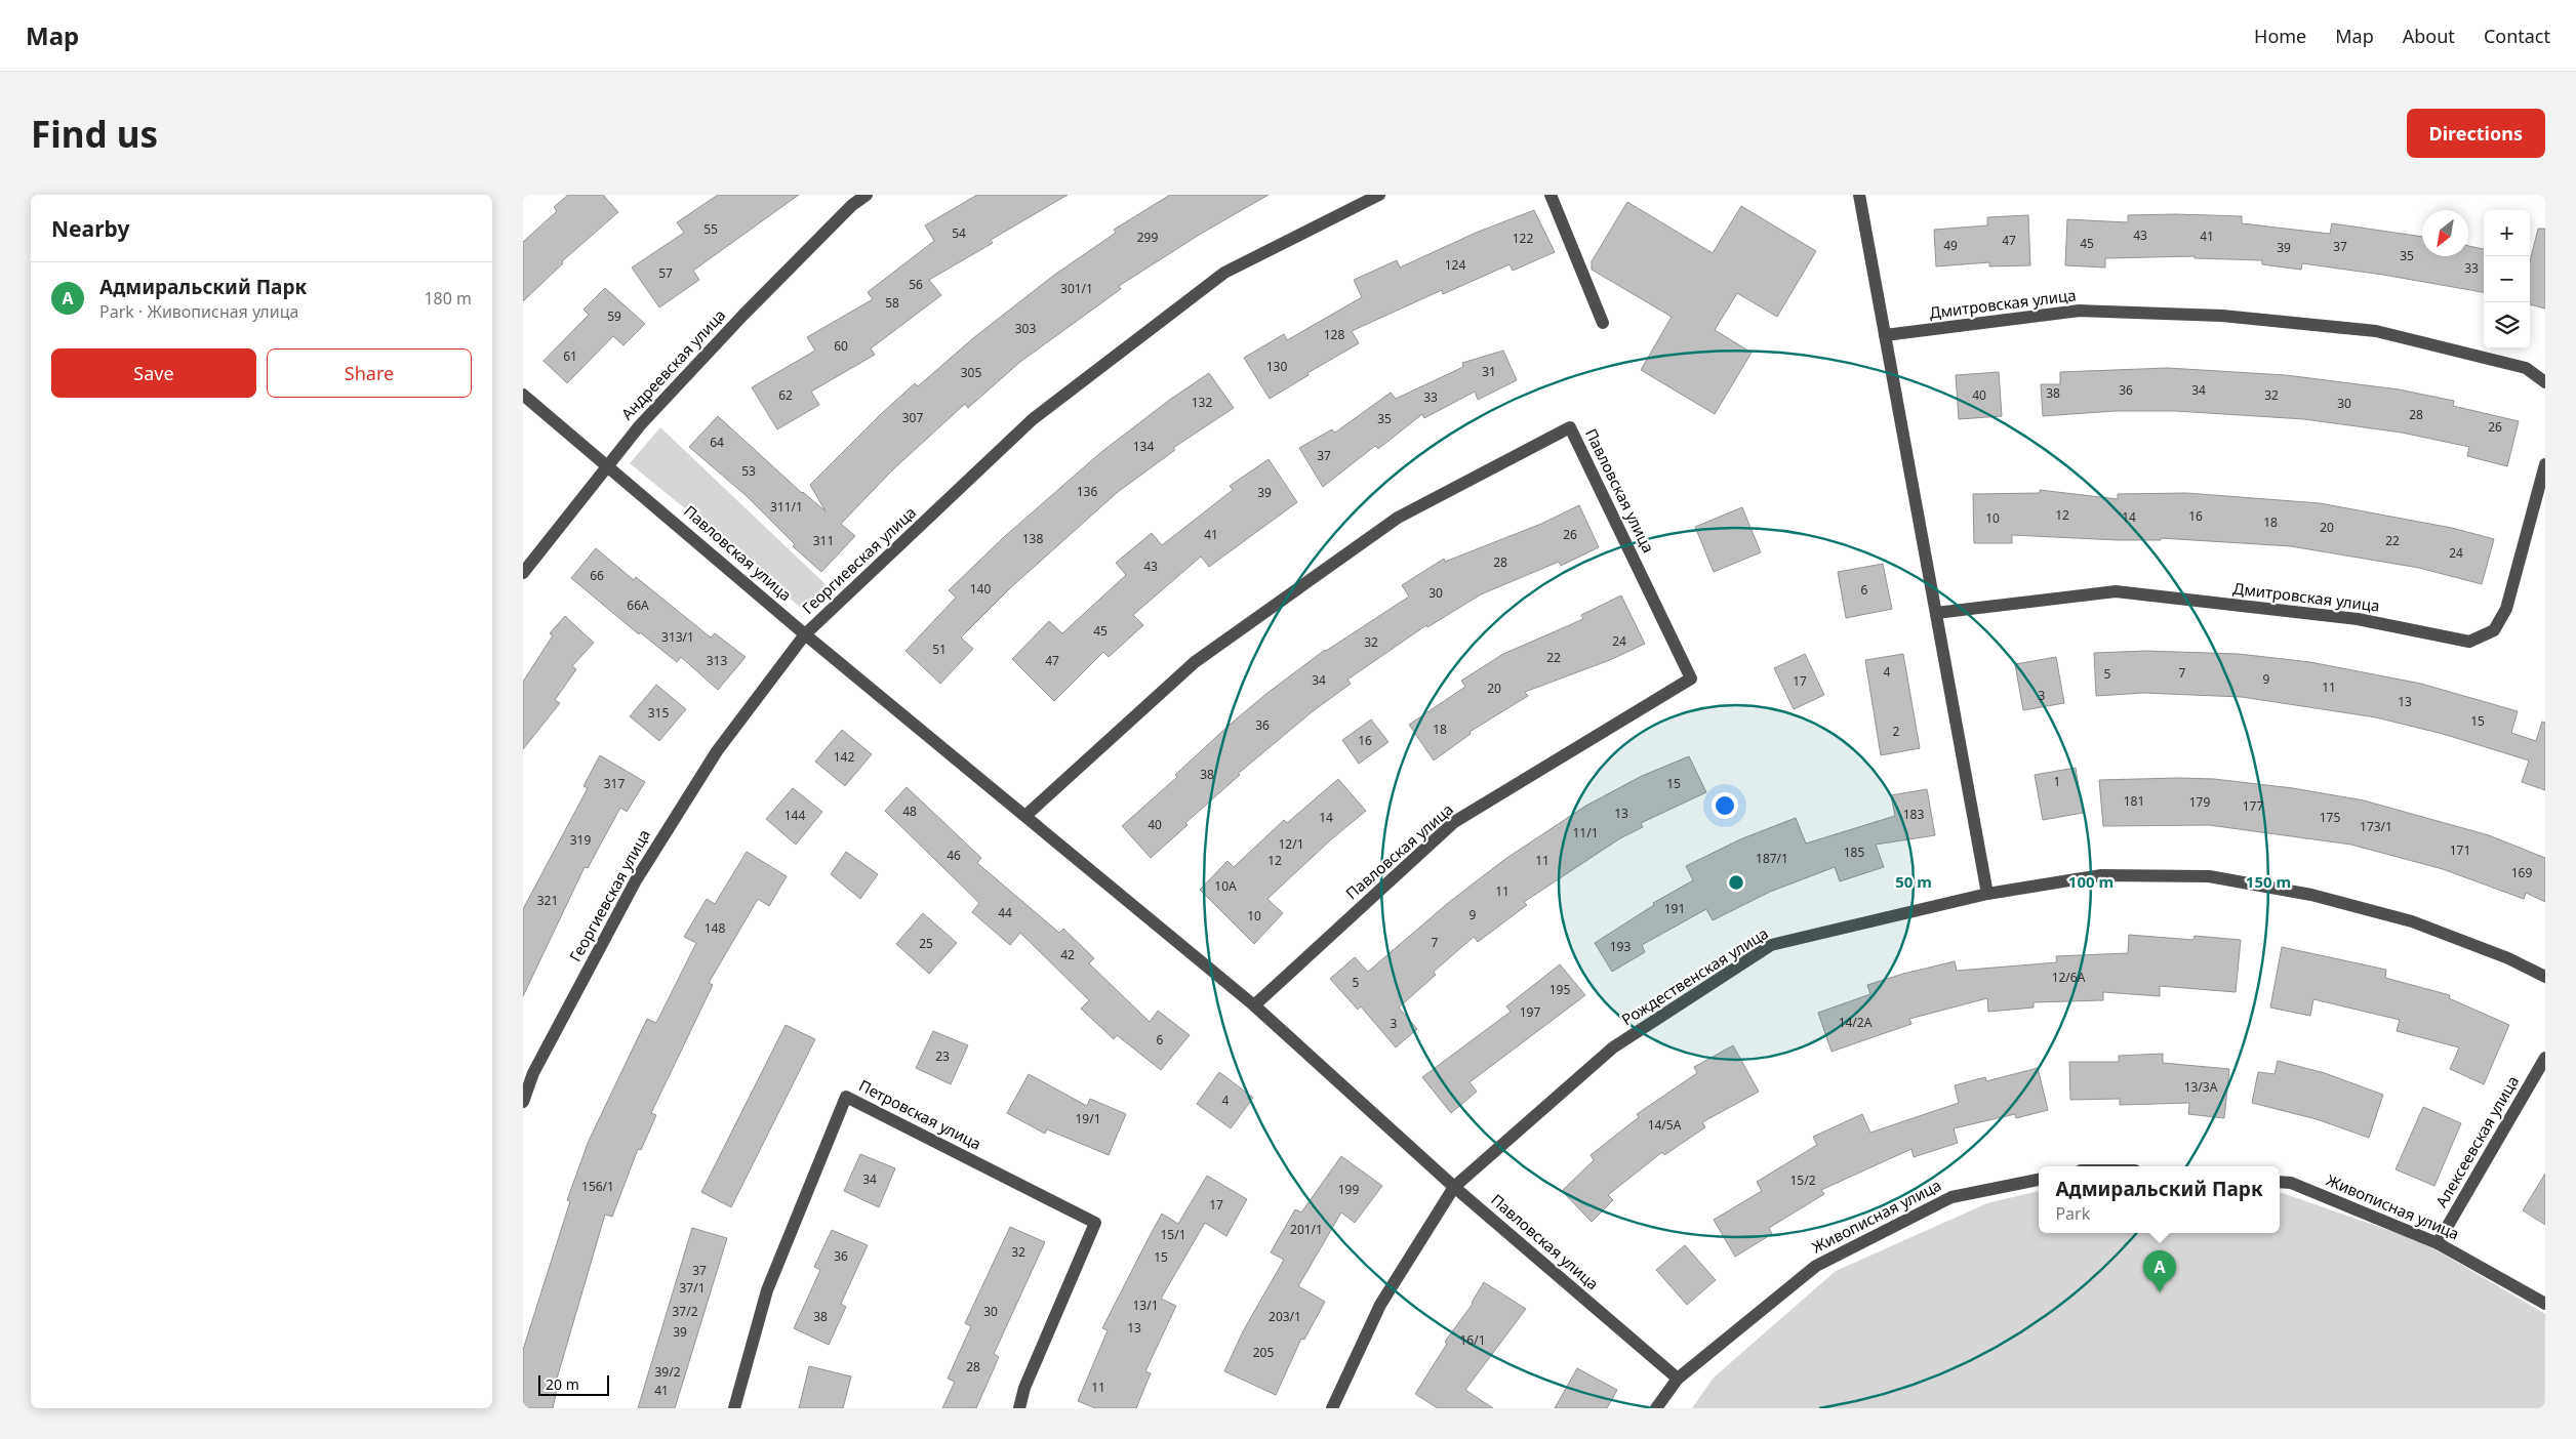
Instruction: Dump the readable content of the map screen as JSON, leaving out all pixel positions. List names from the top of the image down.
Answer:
{
  "streets": {
    "street": [
      "Дмитровская улица",
      "Андреевская улица",
      "Павловская улица",
      "Георгиевская улица",
      "Рождественская улица",
      "Петровская улица",
      "Алексеевская улица",
      "Живописная улица"
    ]
  },
  "crossings": [
    ["Андреевская улица", "Павловская улица"],
    ["Павловская улица", "Георгиевская улица"],
    ["Павловская улица", "Рождественская улица"],
    ["Павловская улица", "Живописная улица"],
    ["Алексеевская улица", "Живописная улица"]
  ],
  "house_numbers": [
    "55",
    "54",
    "43",
    "41",
    "299",
    "122",
    "47",
    "45",
    "49",
    "37",
    "39",
    "35",
    "124",
    "33",
    "57",
    "56",
    "301/1",
    "58",
    "59",
    "303",
    "128",
    "60",
    "61",
    "130",
    "31",
    "305",
    "36",
    "34",
    "38",
    "62",
    "40",
    "32",
    "33",
    "132",
    "30",
    "28",
    "307",
    "35",
    "26",
    "64",
    "134",
    "37",
    "53",
    "136",
    "39",
    "311/1",
    "12",
    "16",
    "14",
    "10",
    "18",
    "20",
    "41",
    "26",
    "138",
    "311",
    "22",
    "24",
    "28",
    "43",
    "66",
    "140",
    "6",
    "30",
    "66А",
    "45",
    "313/1",
    "24",
    "32",
    "51",
    "22",
    "313",
    "47",
    "4",
    "7",
    "5",
    "9",
    "34",
    "17",
    "11",
    "20",
    "3",
    "13",
    "315",
    "15",
    "36",
    "18",
    "2",
    "16",
    "142",
    "38",
    "1",
    "317",
    "15",
    "181",
    "179",
    "177",
    "48",
    "13",
    "183",
    "144",
    "14",
    "175",
    "40",
    "173/1",
    "11/1",
    "319",
    "12/1",
    "171",
    "185",
    "46",
    "187/1",
    "12",
    "11",
    "169",
    "10А",
    "11",
    "321",
    "191",
    "44",
    "9",
    "10",
    "148",
    "7",
    "25",
    "193",
    "42",
    "12/6А",
    "5",
    "195",
    "197",
    "14/2А",
    "3",
    "6",
    "23",
    "13/3А",
    "4",
    "19/1",
    "14/5А",
    "34",
    "15/2",
    "156/1",
    "199",
    "17",
    "201/1",
    "15/1",
    "32",
    "36",
    "15",
    "37",
    "37/1",
    "13/1",
    "37/2",
    "30",
    "38",
    "203/1",
    "13",
    "39",
    "16/1",
    "205",
    "28",
    "39/2",
    "11",
    "41"
  ],
  "scale_bar": "20 m",
  "north": "bottom left",
  "page": {
    "header": "Map",
    "nav": [
      "Home",
      "Map",
      "About",
      "Contact"
    ],
    "buttons": [
      "Directions",
      ["Save", "Share"]
    ],
    "title": "Find us",
    "heading": "Nearby",
    "map_buttons": ["+", "−"],
    "list": [
      {
        "mark": "A",
        "name": "Адмиральский Парк",
        "note": "Park · Живописная улица",
        "value": "180 m"
      }
    ],
    "popup": ["Адмиральский Парк", "Park"],
    "pins": "A",
    "scale": "20 m"
  },
  "rings": ["50 m", "100 m", "150 m"]
}
